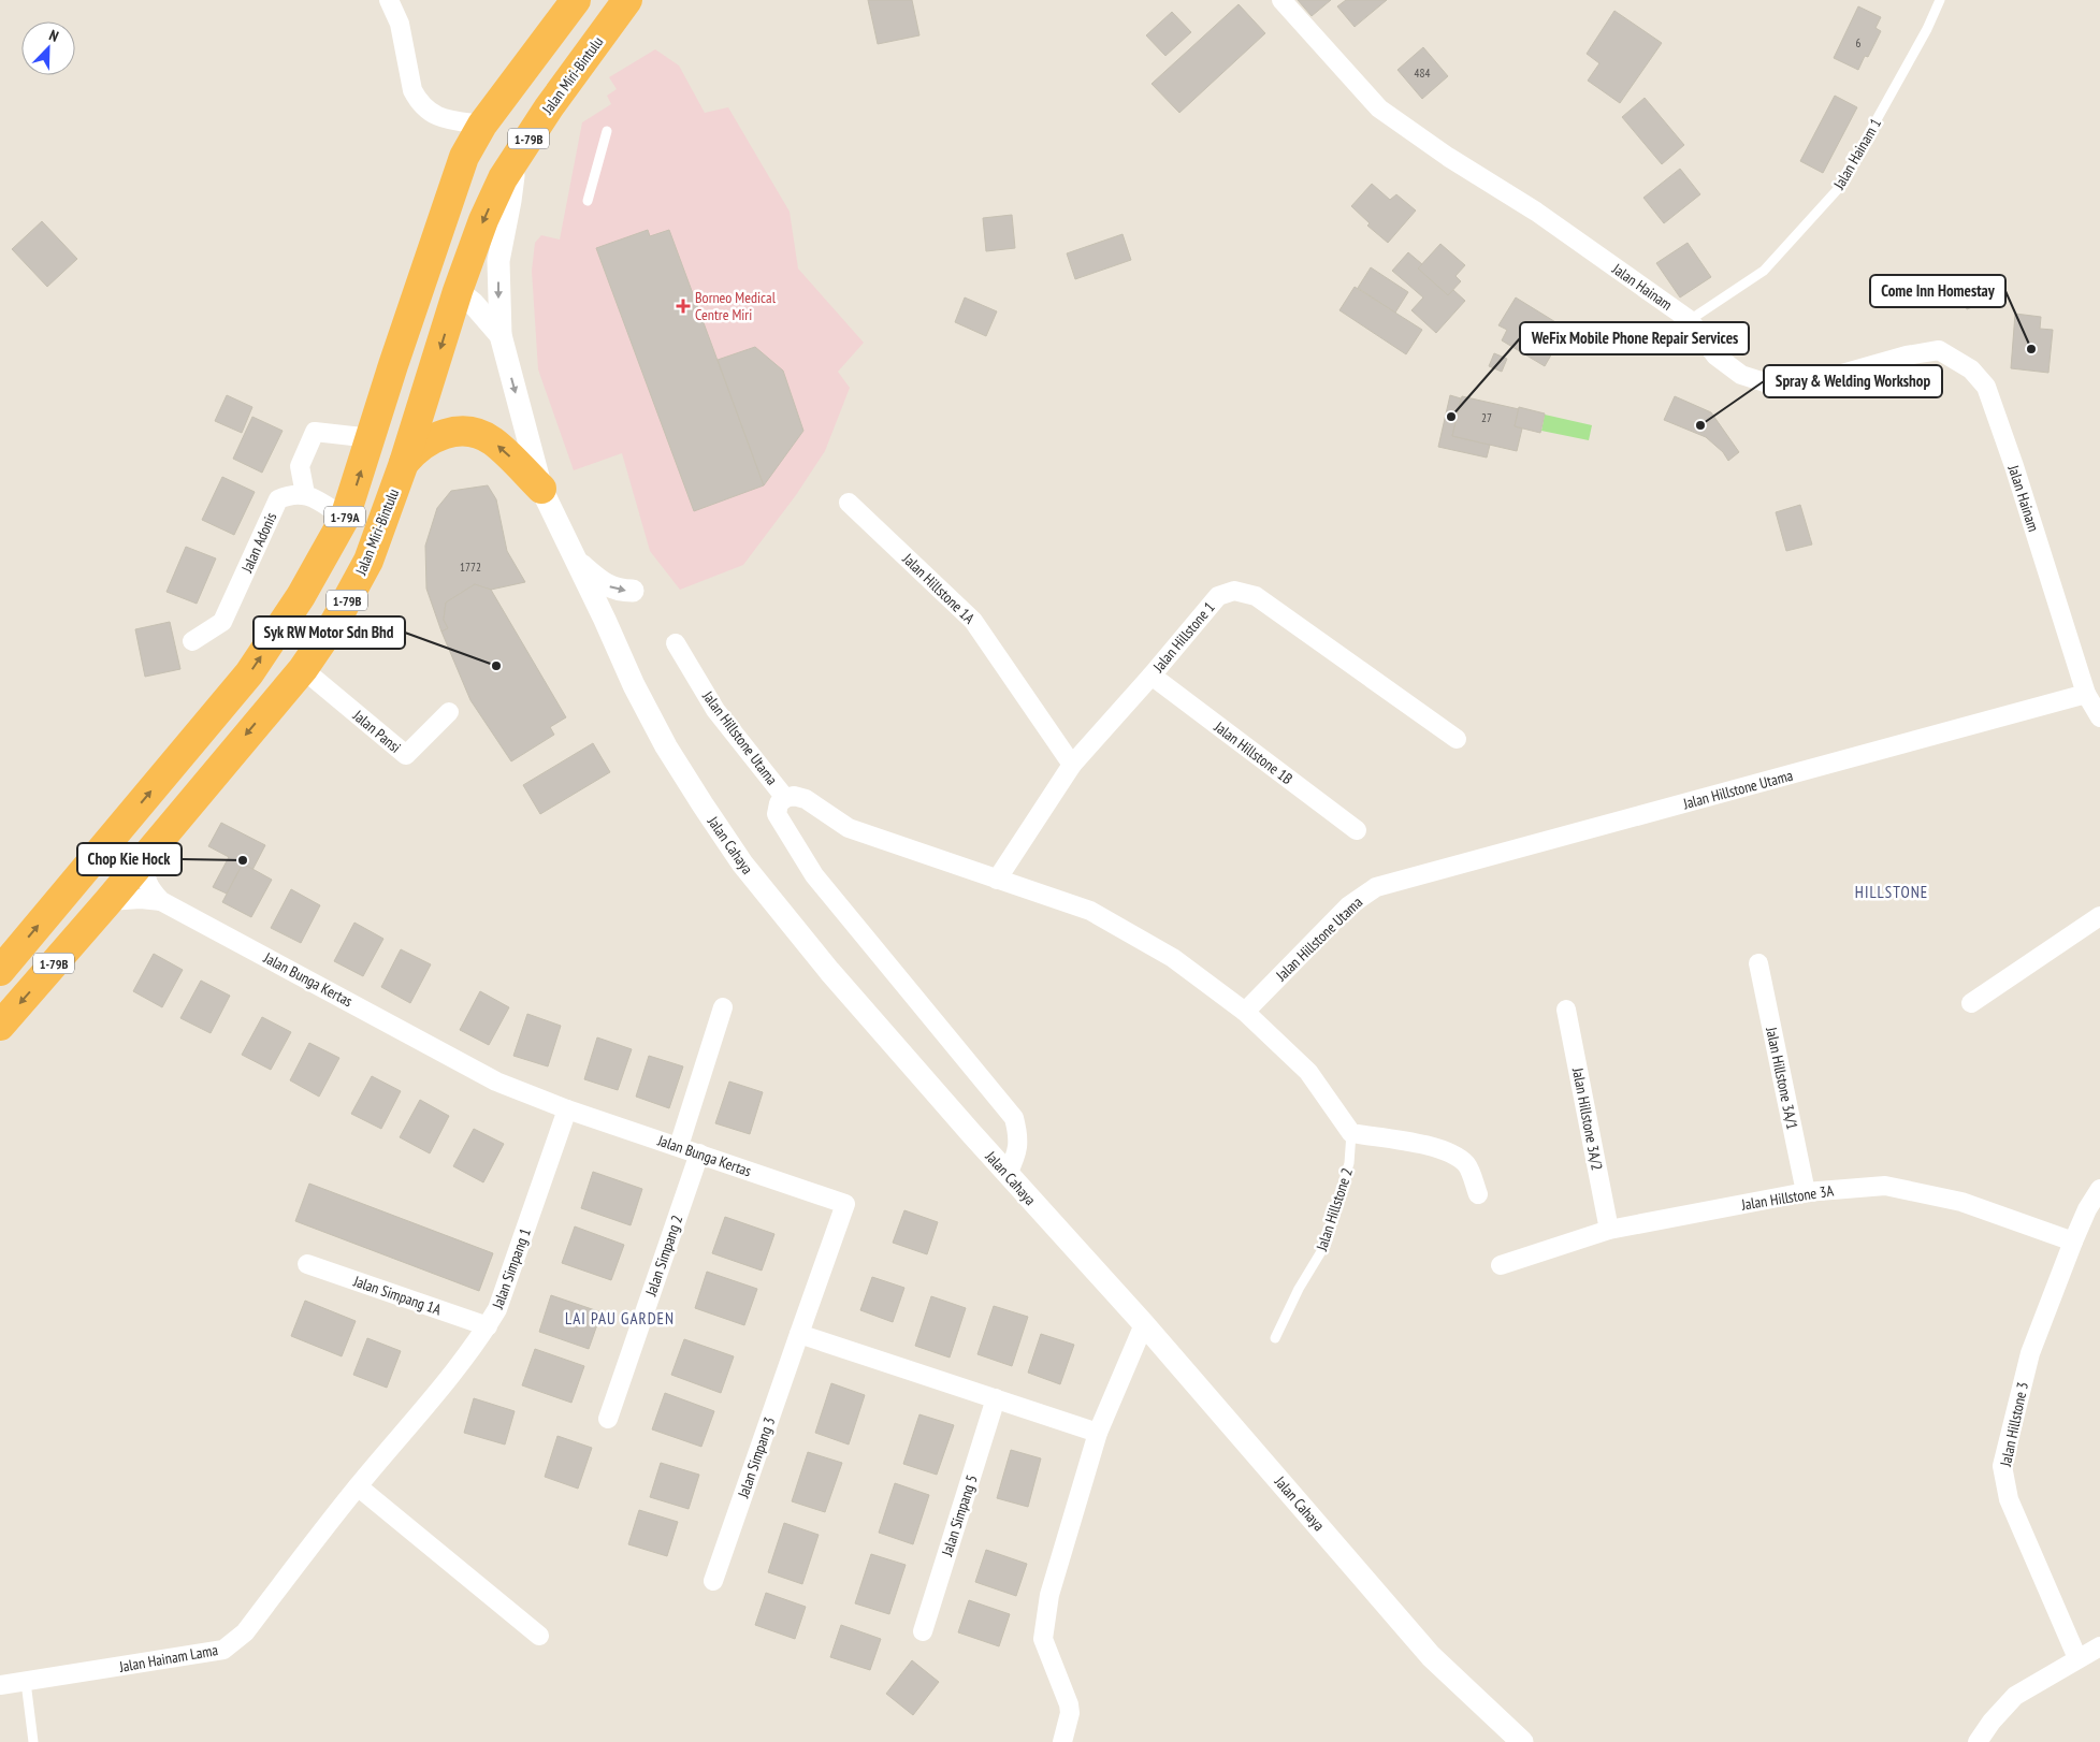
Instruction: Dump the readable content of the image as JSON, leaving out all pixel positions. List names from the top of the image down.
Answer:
{
  "streets": {
    "highway": ["Jalan Miri-Bintulu", "1-79B", "1-79A"],
    "street": [
      "Jalan Hainam",
      "Jalan Adonis",
      "Jalan Hillstone 1A",
      "Jalan Hillstone 1",
      "Jalan Pansi",
      "Jalan Hillstone Utama",
      "Jalan Hillstone 1B",
      "Jalan Cahaya",
      "Jalan Bunga Kertas",
      "Jalan Hillstone 3A/1",
      "Jalan Hillstone 3A/2",
      "Jalan Hillstone 3A",
      "Jalan Simpang 2",
      "Jalan Simpang 1",
      "Jalan Simpang 1A",
      "Jalan Hillstone 3",
      "Jalan Simpang 3",
      "Jalan Simpang 5",
      "Jalan Hainam Lama"
    ],
    "lane": ["Jalan Hainam 1", "Jalan Hillstone 2"]
  },
  "crossings": [
    ["Jalan Miri-Bintulu", "Jalan Pansi"],
    ["Jalan Miri-Bintulu", "Jalan Bunga Kertas"],
    ["Jalan Hainam 1", "Jalan Hainam"],
    ["Jalan Hainam", "Jalan Hillstone Utama"],
    ["Jalan Hillstone 1A", "Jalan Hillstone 1"],
    ["Jalan Hillstone 1", "Jalan Hillstone Utama"],
    ["Jalan Hillstone 1", "Jalan Hillstone 1B"],
    ["Jalan Bunga Kertas", "Jalan Simpang 2"],
    ["Jalan Bunga Kertas", "Jalan Simpang 1"],
    ["Jalan Bunga Kertas", "Jalan Simpang 3"],
    ["Jalan Hillstone 3A/1", "Jalan Hillstone 3A"],
    ["Jalan Hillstone 3A/2", "Jalan Hillstone 3A"],
    ["Jalan Hillstone 3A", "Jalan Hillstone 3"],
    ["Jalan Simpang 1", "Jalan Simpang 1A"],
    ["Jalan Simpang 1", "Jalan Hainam Lama"]
  ],
  "districts": ["HILLSTONE", "LAI PAU GARDEN"],
  "places": {
    "health": ["Borneo Medical Centre Miri"],
    "other": [
      "Come Inn Homestay",
      "WeFix Mobile Phone Repair Services",
      "Spray & Welding Workshop",
      "Syk RW Motor Sdn Bhd",
      "Chop Kie Hock"
    ]
  },
  "house_numbers": [
    "6",
    "484",
    "27",
    "1772"
  ],
  "north": "top right"
}
